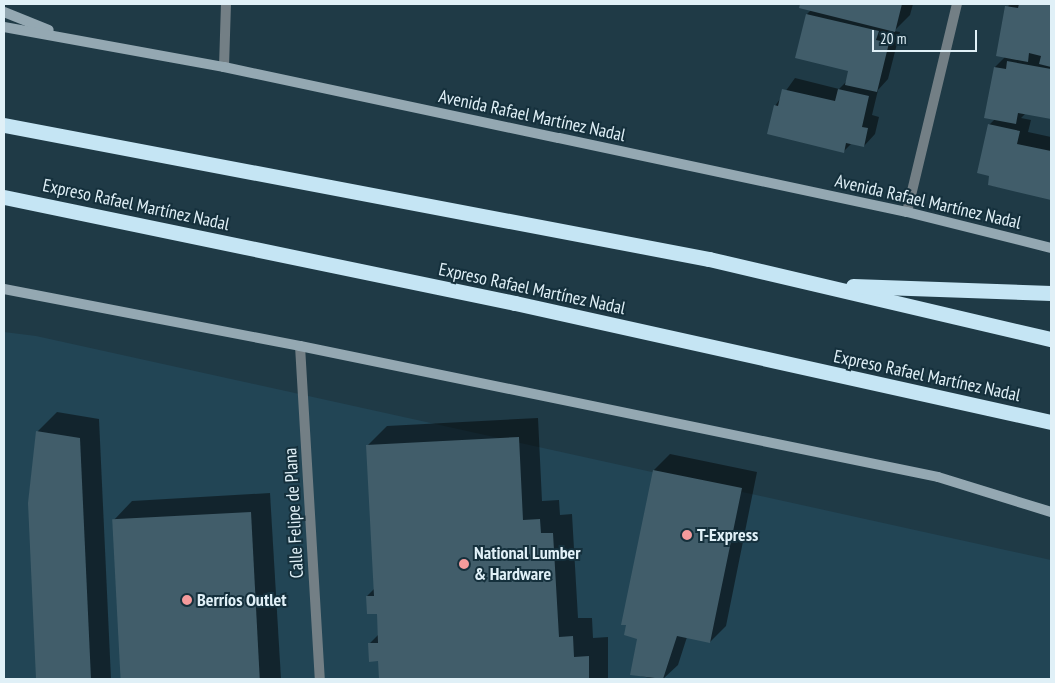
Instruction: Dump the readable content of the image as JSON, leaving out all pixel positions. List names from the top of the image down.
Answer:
{
  "streets": {
    "highway": ["Expreso Rafael Martínez Nadal"],
    "main road": ["Avenida Rafael Martínez Nadal"],
    "street": ["Calle Felipe de Plana"]
  },
  "places": ["T-Express", "National Lumber & Hardware", "Berríos Outlet"],
  "scale_bar": "20 m"
}
